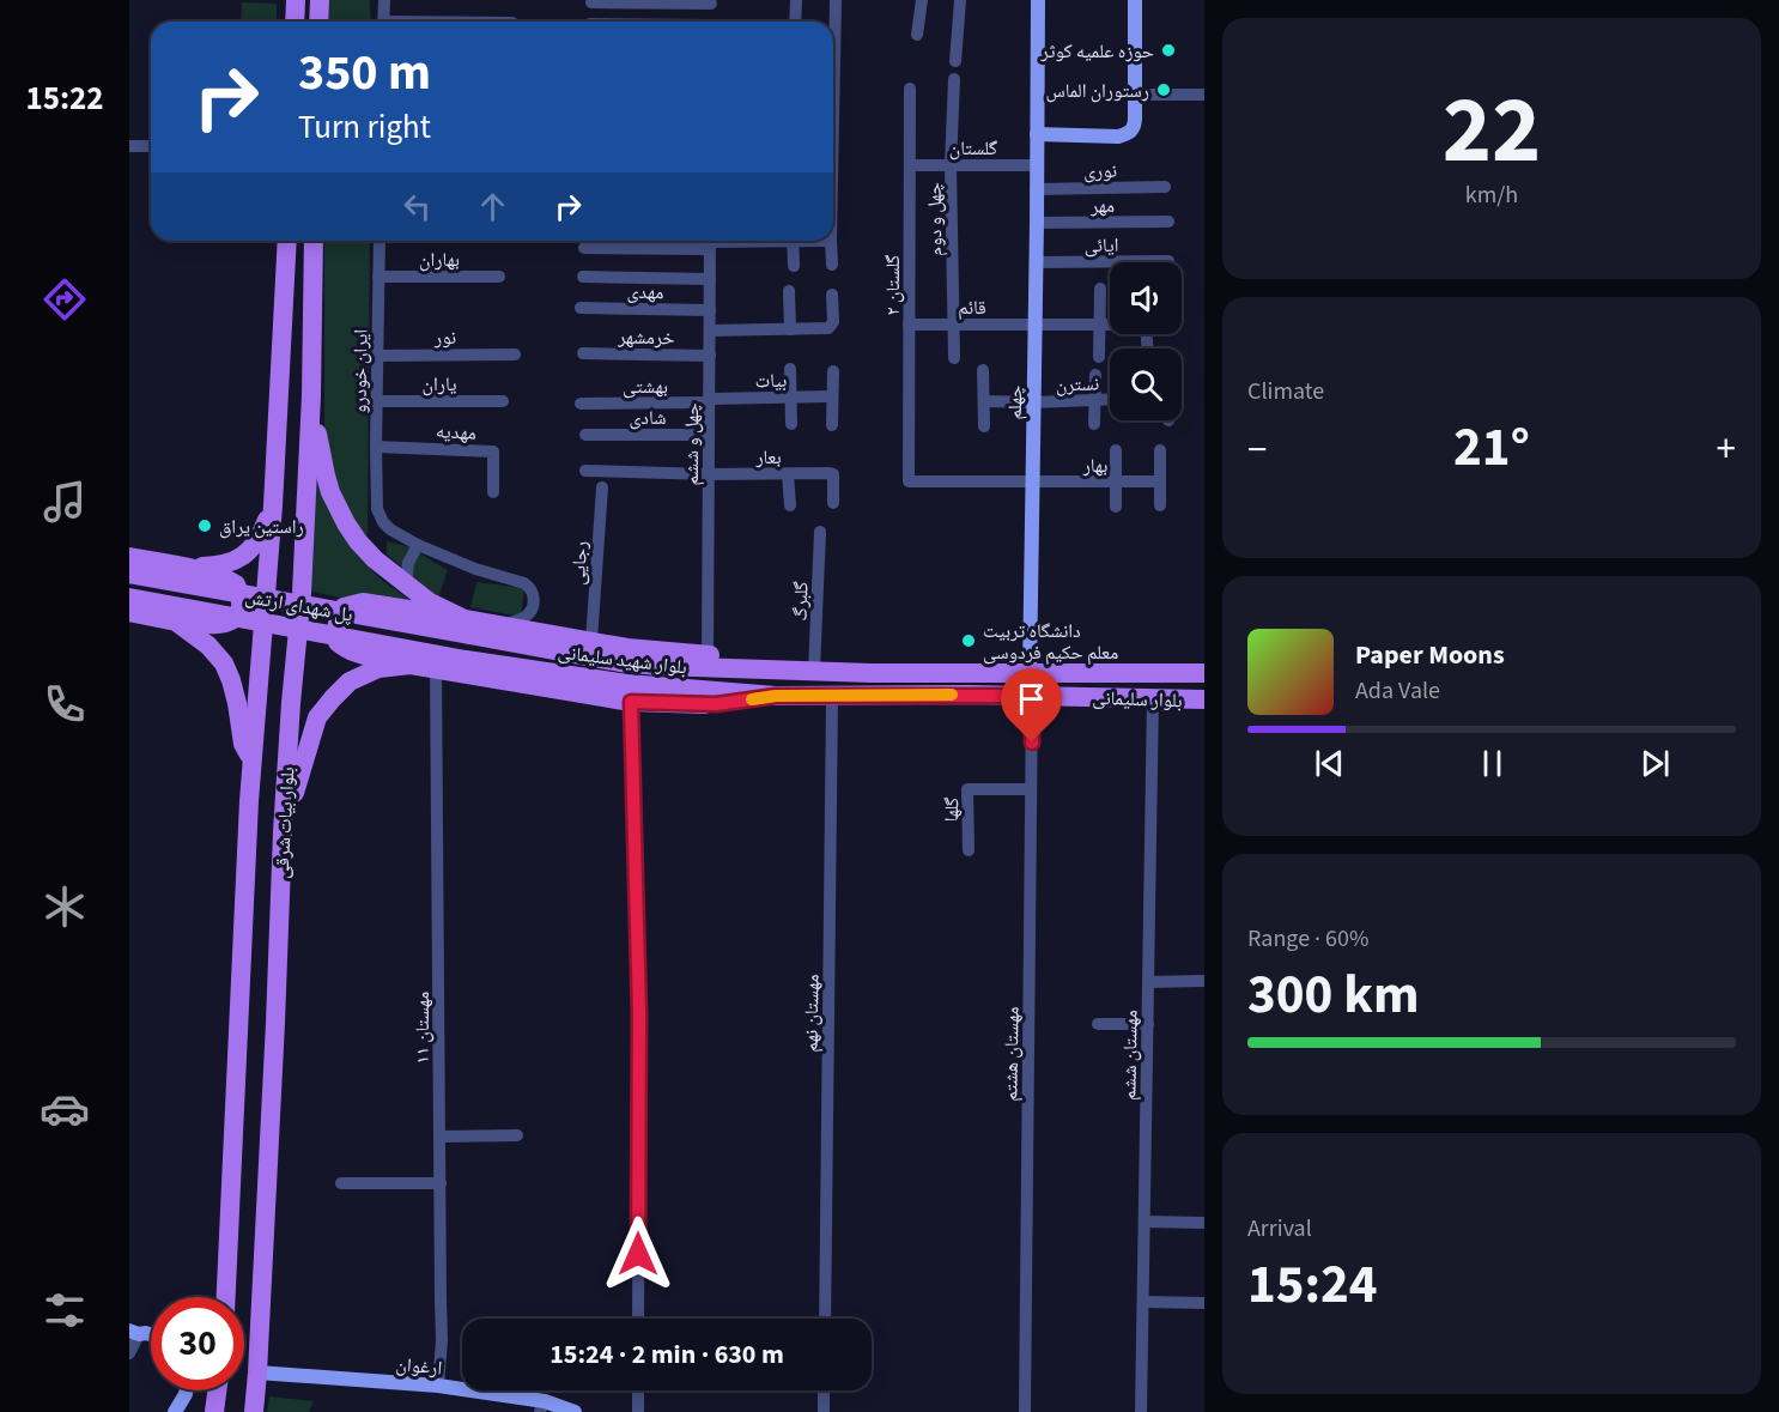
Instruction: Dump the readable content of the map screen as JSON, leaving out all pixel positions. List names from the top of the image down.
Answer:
{
  "streets": {
    "main road": [
      "پل شهدای ارتش",
      "بلوار شهید سلیمانی",
      "بلوار سلیمانی",
      "بلوار بیات شرقی"
    ],
    "street": [
      "گلستان",
      "نوری",
      "مهر",
      "چهل و دوم",
      "ایائی",
      "بهاران",
      "گلستان ۲",
      "مهدی",
      "قائم",
      "نور",
      "خرمشهر",
      "ایران خودرو",
      "بیات",
      "یاران",
      "نسترن",
      "بهشتی",
      "چهلم",
      "شادی",
      "مهدیه",
      "چهل و ششم",
      "بعار",
      "بهار",
      "رجایی",
      "گلبرگ",
      "گلها",
      "مهستان نهم",
      "مهستان ۱۱",
      "مهستان هشتم",
      "مهستان ششم",
      "ارغوان"
    ]
  },
  "crossings": [
    ["گلستان", "چهل و دوم"],
    ["گلستان", "گلستان ۲"],
    ["گلستان", "چهلم"],
    ["نوری", "چهلم"],
    ["مهر", "چهلم"],
    ["چهل و دوم", "قائم"],
    ["ایائی", "چهلم"],
    ["بهاران", "ایران خودرو"],
    ["گلستان ۲", "قائم"],
    ["گلستان ۲", "چهلم"],
    ["گلستان ۲", "بهار"],
    ["مهدی", "چهل و ششم"],
    ["قائم", "چهلم"],
    ["نور", "ایران خودرو"],
    ["خرمشهر", "چهل و ششم"],
    ["ایران خودرو", "یاران"],
    ["ایران خودرو", "مهدیه"],
    ["بیات", "بهشتی"],
    ["بیات", "چهل و ششم"],
    ["نسترن", "چهلم"],
    ["بهشتی", "چهل و ششم"],
    ["چهلم", "بهار"],
    ["چهلم", "بلوار سلیمانی"],
    ["شادی", "چهل و ششم"],
    ["چهل و ششم", "بعار"],
    ["گلبرگ", "بلوار سلیمانی"],
    ["پل شهدای ارتش", "بلوار شهید سلیمانی"],
    ["بلوار شهید سلیمانی", "بلوار سلیمانی"],
    ["بلوار سلیمانی", "مهستان نهم"],
    ["بلوار سلیمانی", "مهستان هشتم"],
    ["بلوار سلیمانی", "مهستان ششم"],
    ["گلها", "مهستان هشتم"],
    ["بلوار بیات شرقی", "ارغوان"],
    ["مهستان ۱۱", "ارغوان"]
  ],
  "places": [
    "حوزه علمیه کوثر",
    "رستوران الماس",
    "راستین یراق",
    "دانشگاه تربیت معلم حکیم فردوسی"
  ],
  "page": {
    "tabs": "15:22",
    "tile": [
      ["22", "km/h"],
      "Climate",
      ["Range · 60%", "300 km"],
      ["Arrival", "15:24"]
    ],
    "turn": ["350 m", "Turn right"],
    "heat": ["−", "21°", "+"],
    "song": ["Paper Moons", "Ada Vale"],
    "limit": "30",
    "trip": "15:24 · 2 min · 630 m"
  }
}
